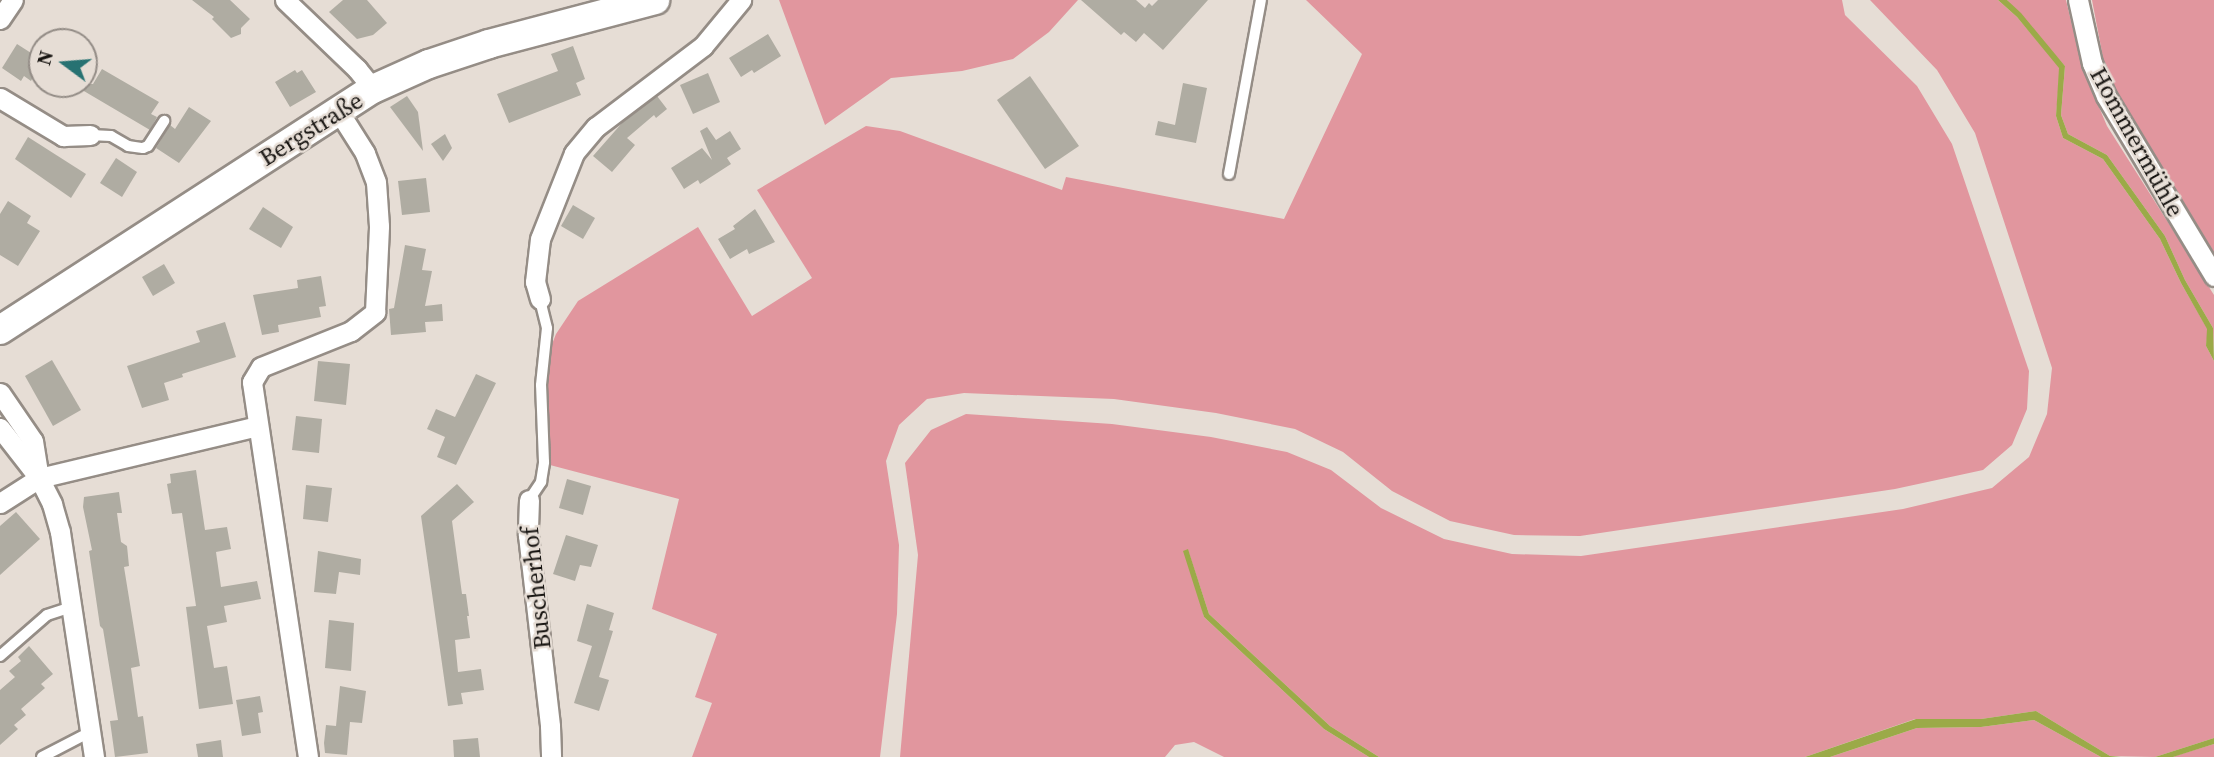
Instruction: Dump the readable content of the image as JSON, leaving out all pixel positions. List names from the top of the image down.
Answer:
{
  "streets": {
    "main road": ["Bergstraße"],
    "street": ["Hommermühle", "Buscherhof"]
  },
  "north": "left"
}
